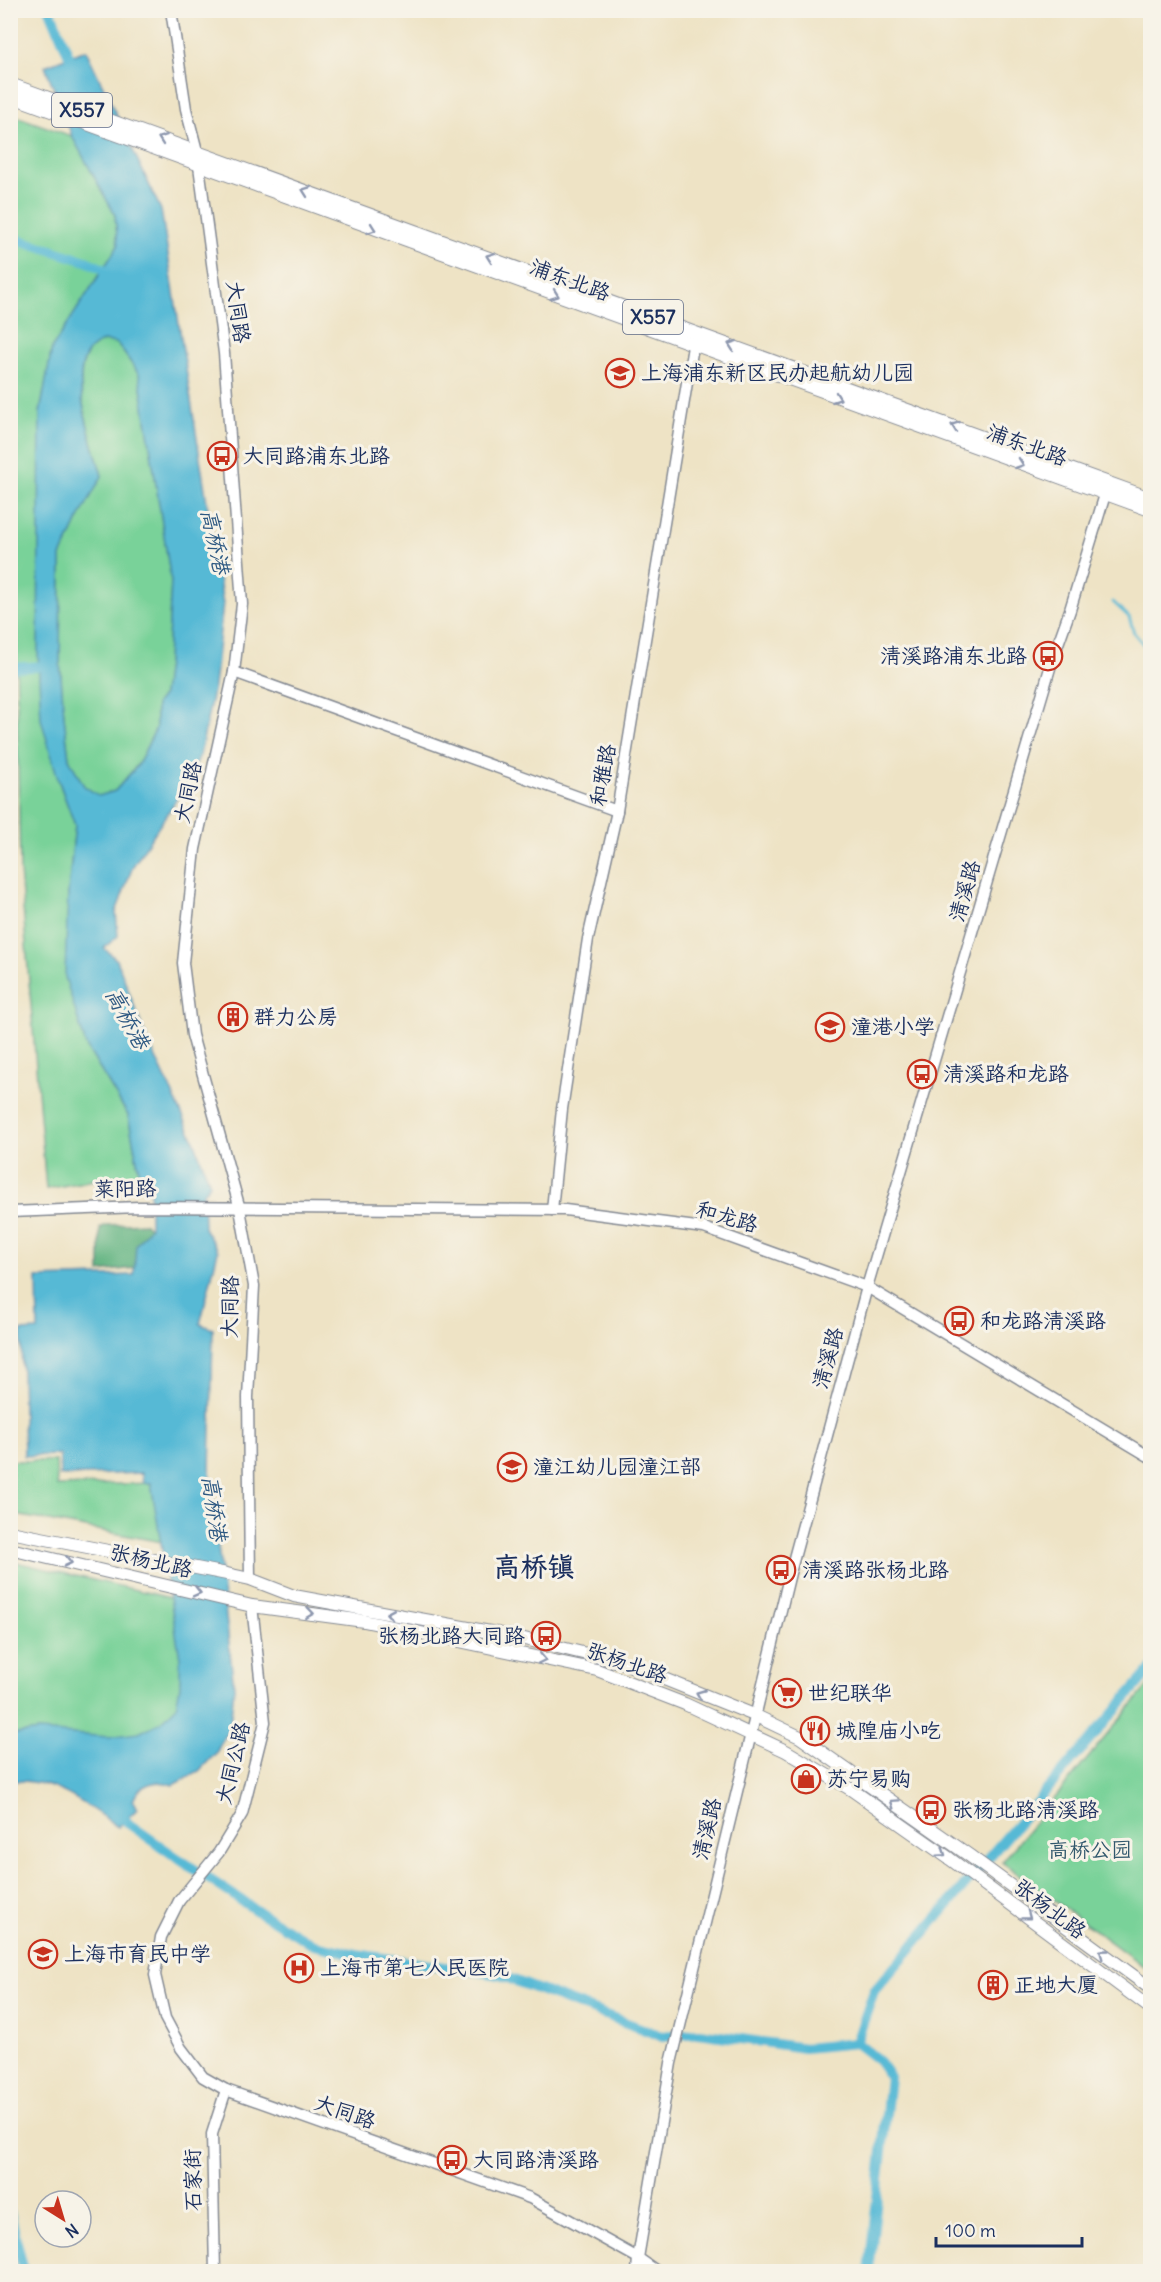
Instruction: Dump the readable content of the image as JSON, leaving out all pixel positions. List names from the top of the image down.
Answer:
{
  "streets": {
    "main road": [
      "X557",
      "浦东北路",
      "张杨北路",
      "大同公路"
    ],
    "street": [
      "大同路",
      "和雅路",
      "清溪路",
      "莱阳路",
      "和龙路",
      "石家街"
    ]
  },
  "crossings": [
    ["浦东北路", "大同路"],
    ["浦东北路", "和雅路"],
    ["浦东北路", "清溪路"],
    ["大同路", "清溪路"],
    ["大同路", "莱阳路"],
    ["大同路", "和龙路"],
    ["大同路", "张杨北路"],
    ["大同路", "大同公路"],
    ["大同路", "石家街"],
    ["和雅路", "和龙路"],
    ["清溪路", "和龙路"],
    ["清溪路", "张杨北路"],
    ["莱阳路", "和龙路"],
    ["张杨北路", "大同公路"]
  ],
  "districts": ["高桥镇"],
  "water": ["高桥港"],
  "parks": ["高桥公园"],
  "places": {
    "school or university": [
      "上海浦东新区民办起航幼儿园",
      "潼港小学",
      "潼江幼儿园潼江部",
      "上海市育民中学"
    ],
    "bus stop": [
      "大同路浦东北路",
      "清溪路浦东北路",
      "清溪路和龙路",
      "和龙路清溪路",
      "清溪路张杨北路",
      "张杨北路大同路",
      "张杨北路清溪路",
      "大同路清溪路"
    ],
    "building": ["群力公房", "正地大厦"],
    "supermarket": ["世纪联华"],
    "restaurant": ["城隍庙小吃"],
    "shop": ["苏宁易购"],
    "hospital": ["上海市第七人民医院"]
  },
  "scale_bar": "100 m",
  "north": "bottom right"
}
